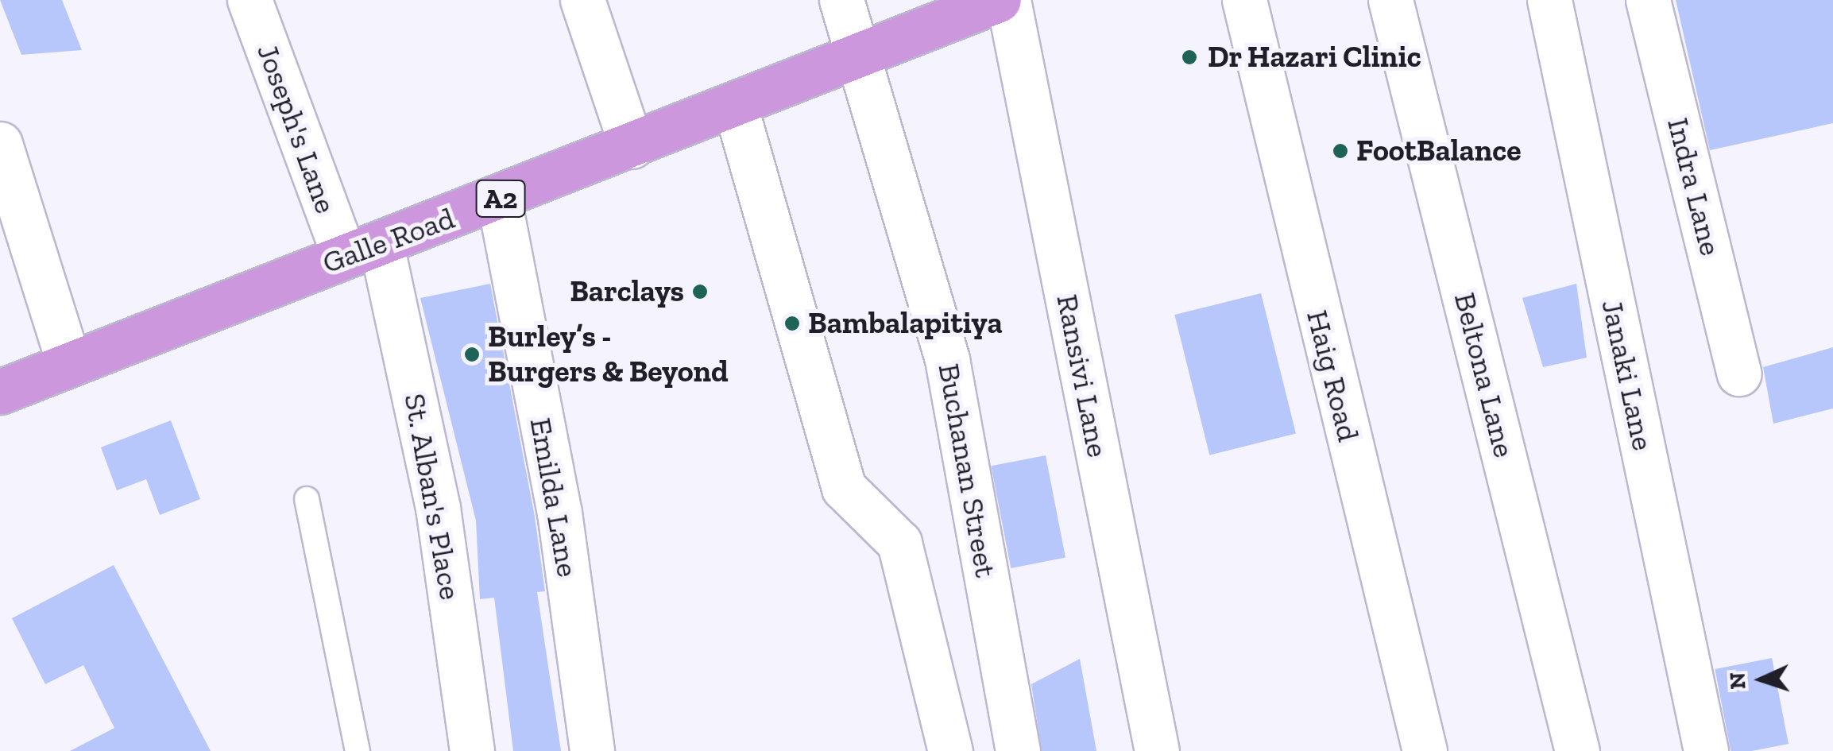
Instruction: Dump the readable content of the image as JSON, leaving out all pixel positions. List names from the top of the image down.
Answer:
{
  "streets": {
    "highway": ["A2", "Galle Road"],
    "street": [
      "Joseph's Lane",
      "Indra Lane",
      "Beltona Lane",
      "Janaki Lane",
      "Ransivi Lane",
      "Haig Road",
      "Buchanan Street",
      "St. Alban's Place",
      "Emilda Lane"
    ]
  },
  "crossings": [
    ["Joseph's Lane", "Galle Road"],
    ["Joseph's Lane", "St. Alban's Place"],
    ["Galle Road", "Ransivi Lane"],
    ["Galle Road", "Buchanan Street"],
    ["Galle Road", "St. Alban's Place"],
    ["Galle Road", "Emilda Lane"]
  ],
  "places": [
    "Dr Hazari Clinic",
    "FootBalance",
    "Barclays",
    "Bambalapitiya",
    "Burley’s - Burgers & Beyond"
  ],
  "north": "left"
}
